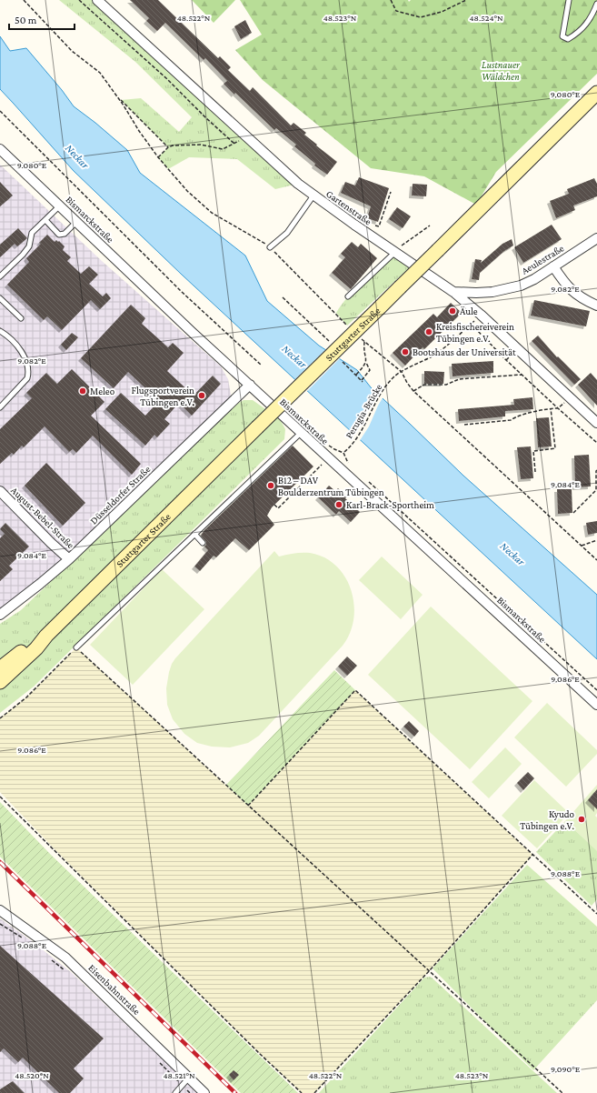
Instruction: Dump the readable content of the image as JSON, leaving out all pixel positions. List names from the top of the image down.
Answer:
{
  "streets": {
    "main road": ["Stuttgarter Straße"],
    "street": [
      "Gartenstraße",
      "Bismarckstraße",
      "Aeulestraße",
      "Düsseldorfer Straße",
      "August-Bebel-Straße",
      "Eisenbahnstraße"
    ],
    "path": ["Perugia-Brücke"]
  },
  "crossings": [
    ["Gartenstraße", "Aeulestraße"],
    ["Gartenstraße", "Perugia-Brücke"],
    ["Bismarckstraße", "Düsseldorfer Straße"],
    ["Düsseldorfer Straße", "August-Bebel-Straße"]
  ],
  "water": ["Neckar"],
  "parks": ["Lustnauer Wäldchen"],
  "places": [
    "Äule",
    "Kreisfischereiverein Tübingen e.V.",
    "Bootshaus der Universität",
    "Meleo",
    "Flugsportverein Tübingen e.V.",
    "B12 – DAV Boulderzentrum Tübingen",
    "Karl-Brack-Sportheim",
    "Kyudo Tübingen e.V."
  ],
  "scale_bar": "50 m",
  "coordinates": [
    "48.522°N",
    "48.523°N",
    "48.524°N",
    "9.080°E",
    "9.082°E",
    "9.084°E",
    "9.086°E",
    "9.088°E",
    "9.090°E",
    "48.520°N",
    "48.521°N"
  ]
}
